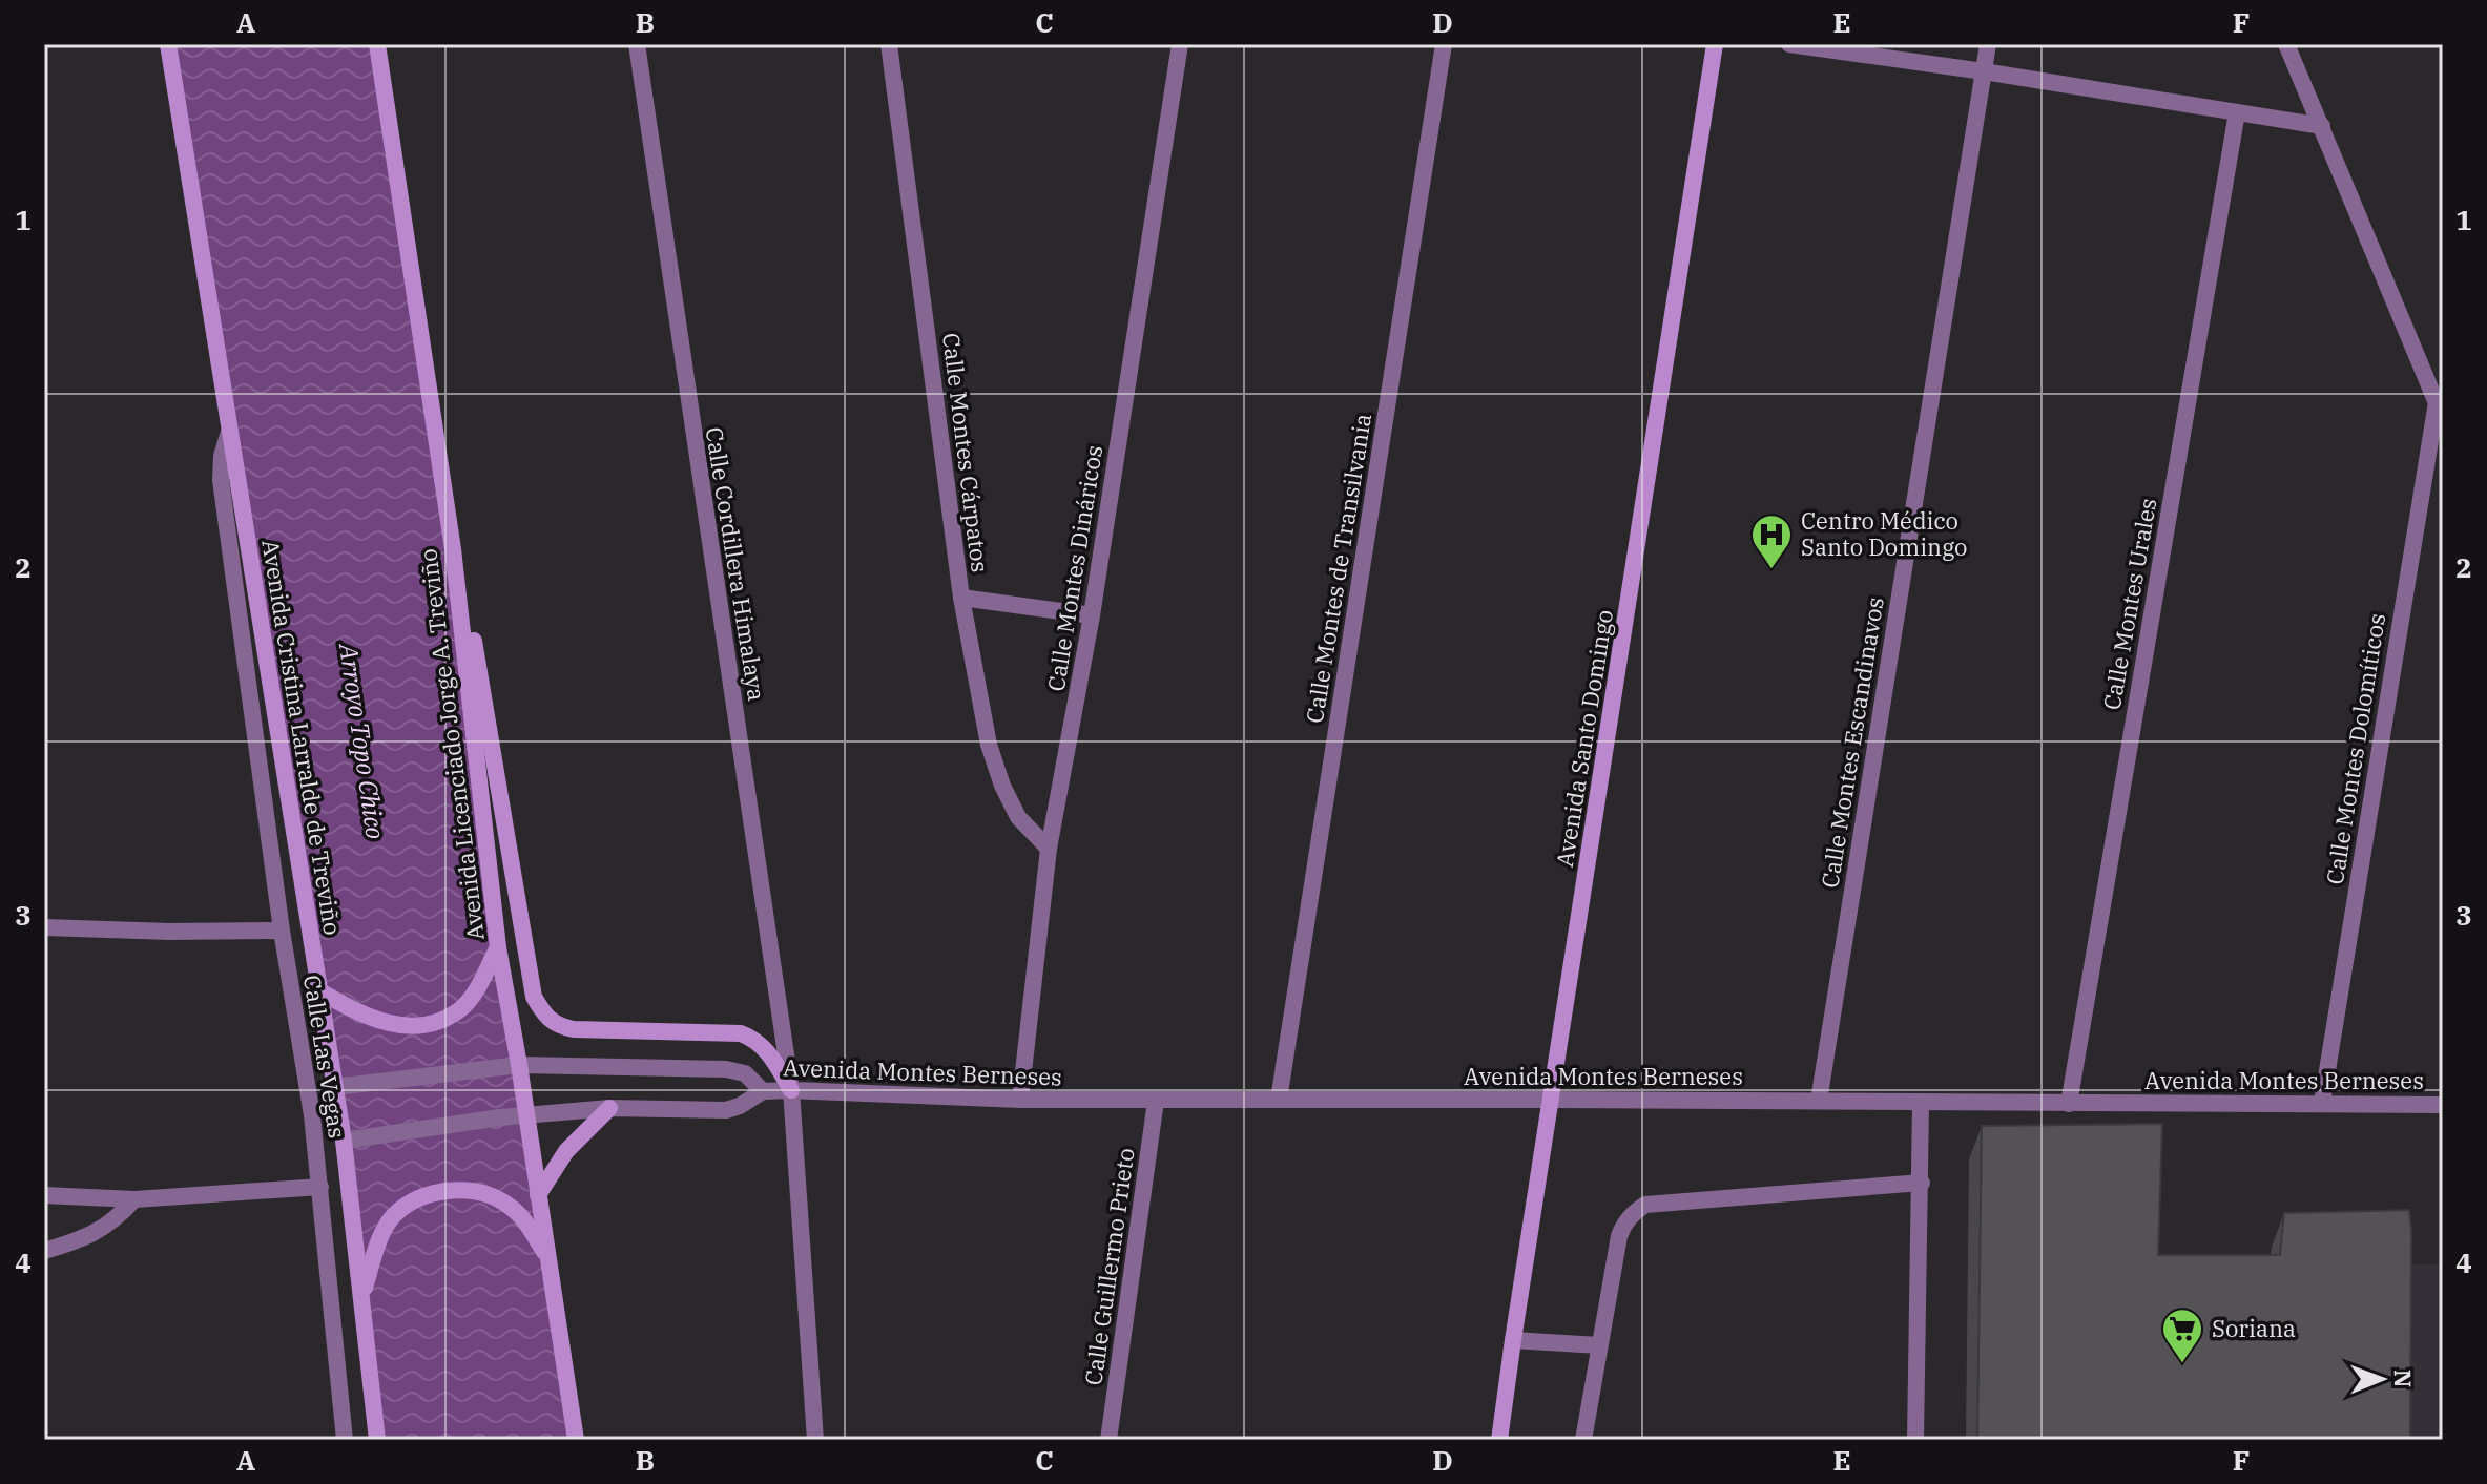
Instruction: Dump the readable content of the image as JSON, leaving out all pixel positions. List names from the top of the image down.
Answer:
{
  "streets": {
    "main road": ["Avenida Cristina Larralde de Treviño", "Avenida Santo Domingo", "Avenida Licenciado Jorge A. Treviño"],
    "street": [
      "Calle Montes Cárpatos",
      "Calle Cordillera Himalaya",
      "Calle Montes Dináricos",
      "Calle Montes de Transilvania",
      "Calle Montes Urales",
      "Calle Montes Escandinavos",
      "Calle Montes Dolomíticos",
      "Calle Las Vegas",
      "Avenida Montes Berneses",
      "Calle Guillermo Prieto"
    ]
  },
  "crossings": [
    ["Calle Montes Cárpatos", "Calle Montes Dináricos"],
    ["Calle Cordillera Himalaya", "Avenida Montes Berneses"],
    ["Calle Montes Dináricos", "Avenida Montes Berneses"],
    ["Calle Montes de Transilvania", "Avenida Montes Berneses"],
    ["Calle Montes Urales", "Avenida Montes Berneses"],
    ["Avenida Cristina Larralde de Treviño", "Calle Las Vegas"],
    ["Avenida Cristina Larralde de Treviño", "Avenida Montes Berneses"],
    ["Avenida Santo Domingo", "Avenida Montes Berneses"],
    ["Calle Montes Escandinavos", "Avenida Montes Berneses"],
    ["Avenida Licenciado Jorge A. Treviño", "Avenida Montes Berneses"],
    ["Calle Montes Dolomíticos", "Avenida Montes Berneses"],
    ["Avenida Montes Berneses", "Calle Guillermo Prieto"]
  ],
  "water": ["Arroyo Topo Chico"],
  "places": {
    "hospital": ["Centro Médico Santo Domingo"],
    "supermarket": ["Soriana"]
  },
  "north": "right",
  "grid": {
    "columns": [
      "A",
      "B",
      "C",
      "D",
      "E",
      "F"
    ],
    "rows": [
      "1",
      "2",
      "3",
      "4"
    ]
  }
}
